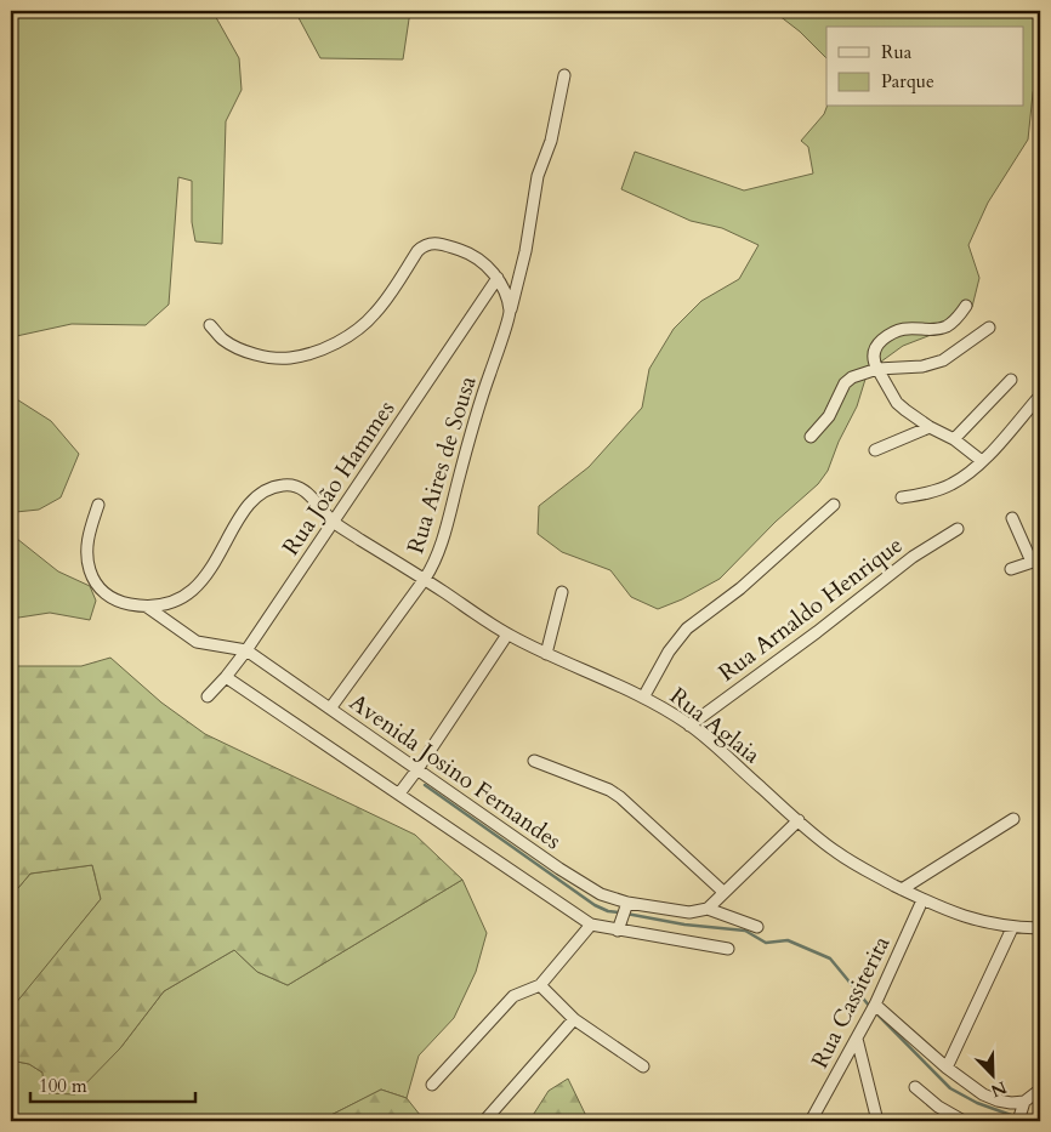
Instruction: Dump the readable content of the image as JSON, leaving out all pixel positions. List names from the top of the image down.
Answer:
{
  "streets": {
    "street": [
      "Rua Aires de Sousa",
      "Rua João Hammes",
      "Rua Arnaldo Henrique",
      "Rua Aglaia",
      "Avenida Josino Fernandes",
      "Rua Cassiterita"
    ]
  },
  "crossings": [
    ["Rua Aires de Sousa", "Rua Aglaia"],
    ["Rua Aires de Sousa", "Avenida Josino Fernandes"],
    ["Rua João Hammes", "Rua Aglaia"],
    ["Rua João Hammes", "Avenida Josino Fernandes"],
    ["Rua Arnaldo Henrique", "Rua Aglaia"],
    ["Rua Aglaia", "Avenida Josino Fernandes"],
    ["Rua Aglaia", "Rua Cassiterita"]
  ],
  "legend": ["Rua", "Parque"],
  "scale_bar": "100 m",
  "north": "bottom right"
}
